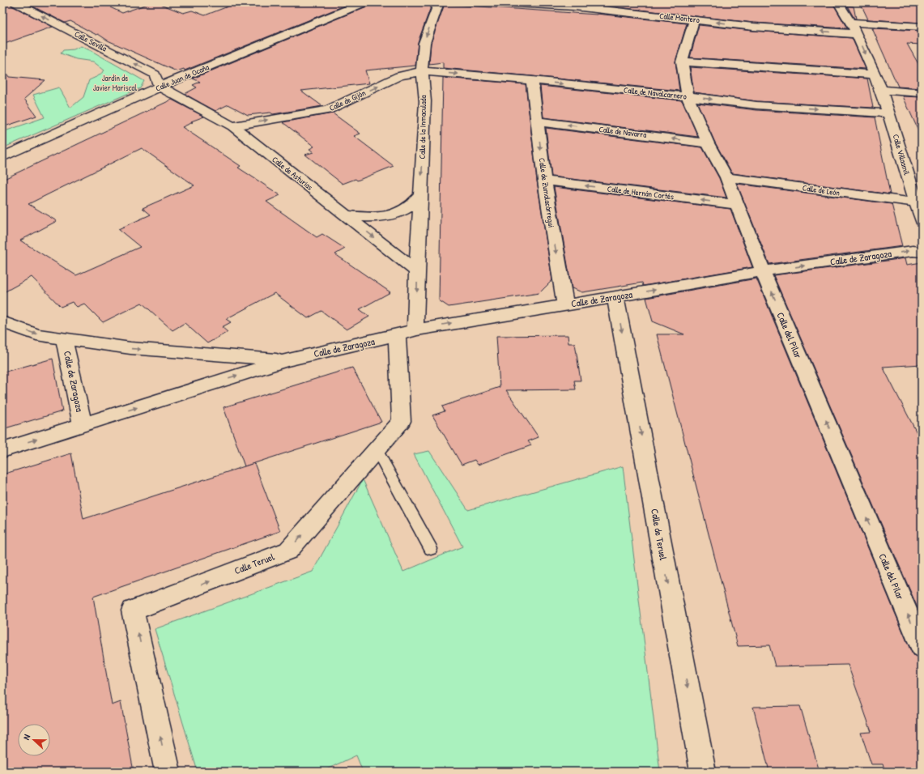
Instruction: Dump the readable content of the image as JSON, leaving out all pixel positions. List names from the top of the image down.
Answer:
{
  "streets": {
    "street": [
      "Calle Montero",
      "Calle Sevilla",
      "Calle Juan de Ocaña",
      "Calle de Navalcarnero",
      "Calle de Gijón",
      "Calle de la Inmaculada",
      "Calle de Navarra",
      "Calle Villaamil",
      "Calle de Asturias",
      "Calle de León",
      "Calle de Zumalacárregui",
      "Calle de Hernán Cortés",
      "Calle de Zaragoza",
      "Calle del Pilar",
      "Calle de Teruel",
      "Calle Teruel"
    ]
  },
  "crossings": [
    ["Calle Montero", "Calle Villaamil"],
    ["Calle Montero", "Calle del Pilar"],
    ["Calle Sevilla", "Calle Juan de Ocaña"],
    ["Calle Sevilla", "Calle de Asturias"],
    ["Calle Juan de Ocaña", "Calle de Asturias"],
    ["Calle de Navalcarnero", "Calle de Gijón"],
    ["Calle de Navalcarnero", "Calle de la Inmaculada"],
    ["Calle de Navalcarnero", "Calle Villaamil"],
    ["Calle de Navalcarnero", "Calle de Zumalacárregui"],
    ["Calle de Navalcarnero", "Calle del Pilar"],
    ["Calle de Gijón", "Calle de la Inmaculada"],
    ["Calle de Gijón", "Calle de Asturias"],
    ["Calle de la Inmaculada", "Calle de Asturias"],
    ["Calle de la Inmaculada", "Calle de Zaragoza"],
    ["Calle de la Inmaculada", "Calle Teruel"],
    ["Calle de Navarra", "Calle de Zumalacárregui"],
    ["Calle de Navarra", "Calle del Pilar"],
    ["Calle Villaamil", "Calle de León"],
    ["Calle de León", "Calle del Pilar"],
    ["Calle de Zumalacárregui", "Calle de Hernán Cortés"],
    ["Calle de Zumalacárregui", "Calle de Zaragoza"],
    ["Calle de Hernán Cortés", "Calle del Pilar"],
    ["Calle de Zaragoza", "Calle del Pilar"],
    ["Calle de Zaragoza", "Calle de Teruel"],
    ["Calle de Zaragoza", "Calle Teruel"]
  ],
  "one_way": [
    "Calle Sevilla",
    "Calle de la Inmaculada",
    "Calle de Navarra",
    "Calle de Zumalacárregui",
    "Calle de Zaragoza",
    "Calle del Pilar",
    "Calle de Teruel",
    "Calle Teruel"
  ],
  "parks": ["Jardín de Javier Mariscal"],
  "north": "left"
}
